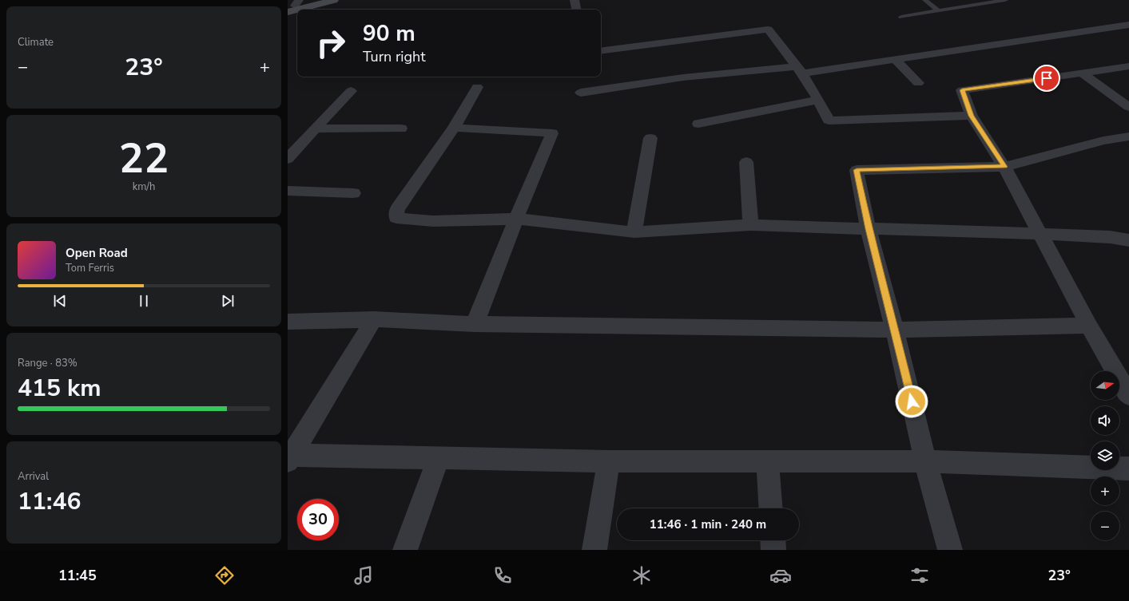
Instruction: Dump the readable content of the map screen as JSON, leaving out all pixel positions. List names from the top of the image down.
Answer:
{
  "north": "right",
  "page": {
    "tile": [
      "Climate",
      ["22", "km/h"],
      ["Range · 83%", "415 km"],
      ["Arrival", "11:46"]
    ],
    "turn": ["90 m", "Turn right"],
    "heat": ["−", "23°", "+"],
    "song": ["Open Road", "Tom Ferris"],
    "map_buttons": ["+", "−"],
    "limit": "30",
    "trip": "11:46 · 1 min · 240 m",
    "tabs": ["11:45", "23°"]
  }
}
